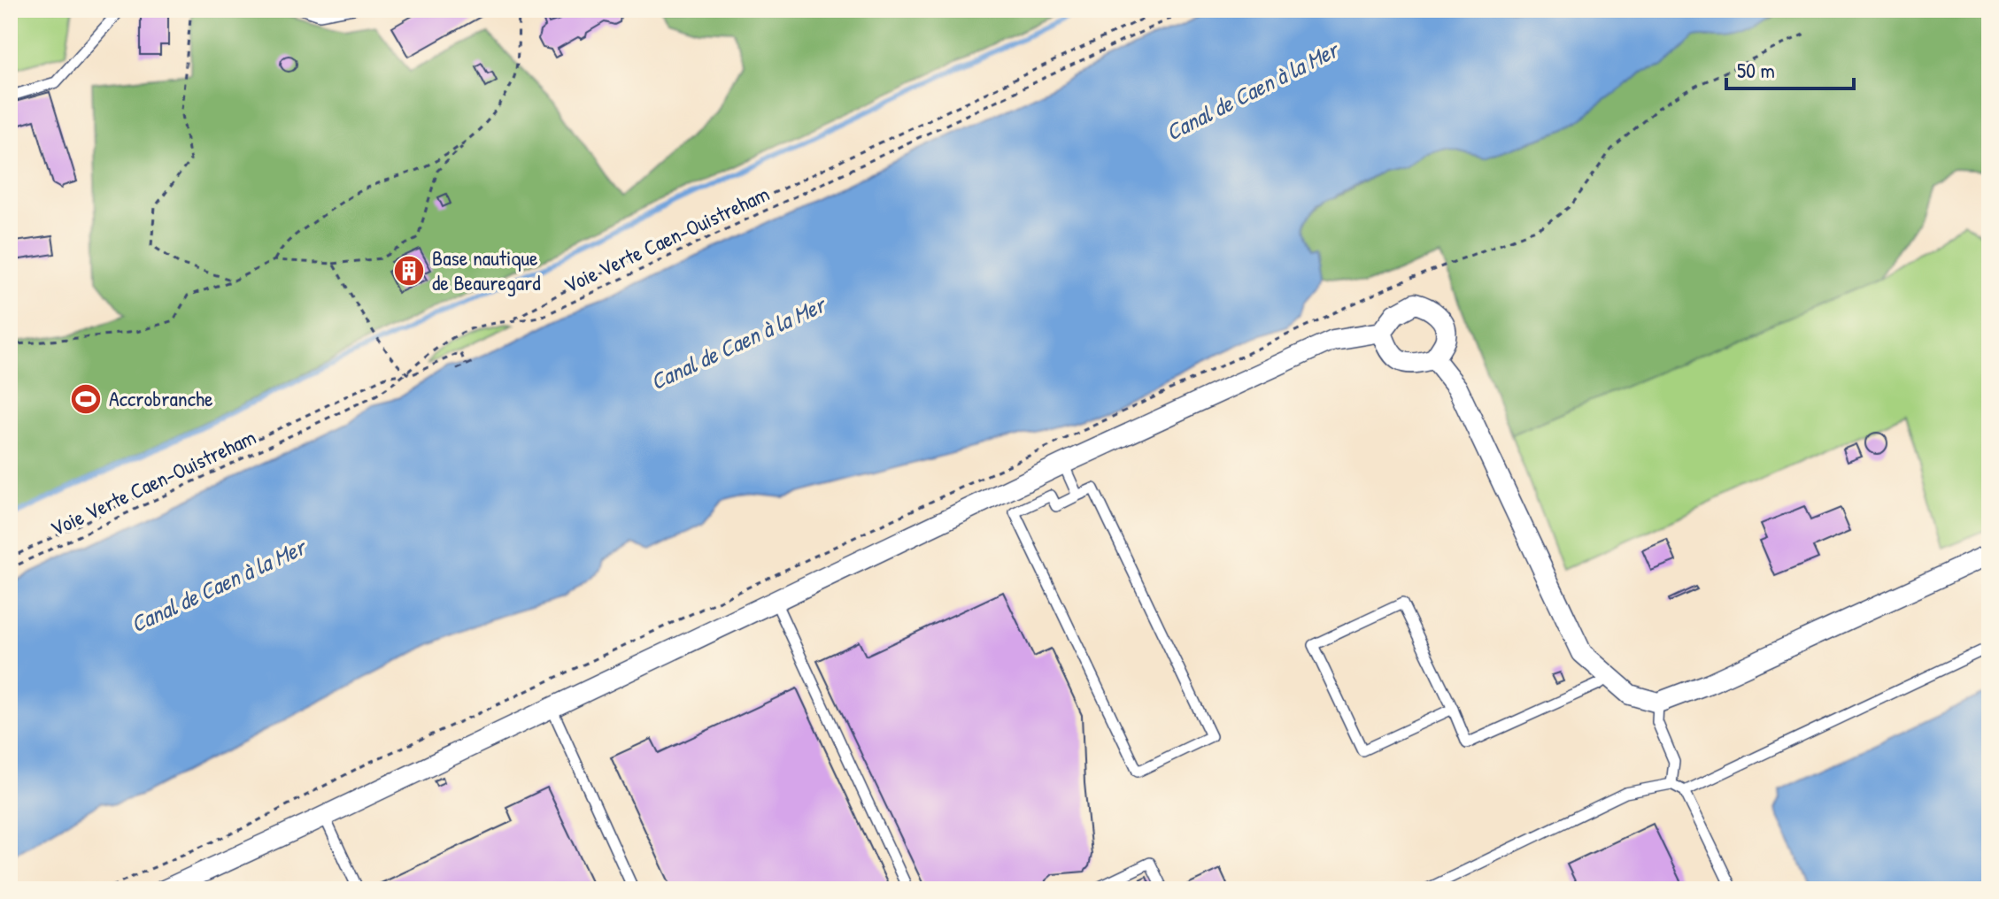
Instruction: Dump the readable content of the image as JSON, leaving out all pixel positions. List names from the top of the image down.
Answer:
{
  "streets": {
    "path": ["Voie Verte Caen-Ouistreham"]
  },
  "water": ["Canal de Caen à la Mer"],
  "places": {
    "building": ["Base nautique de Beauregard"],
    "sports": ["Accrobranche"]
  },
  "scale_bar": "50 m"
}
